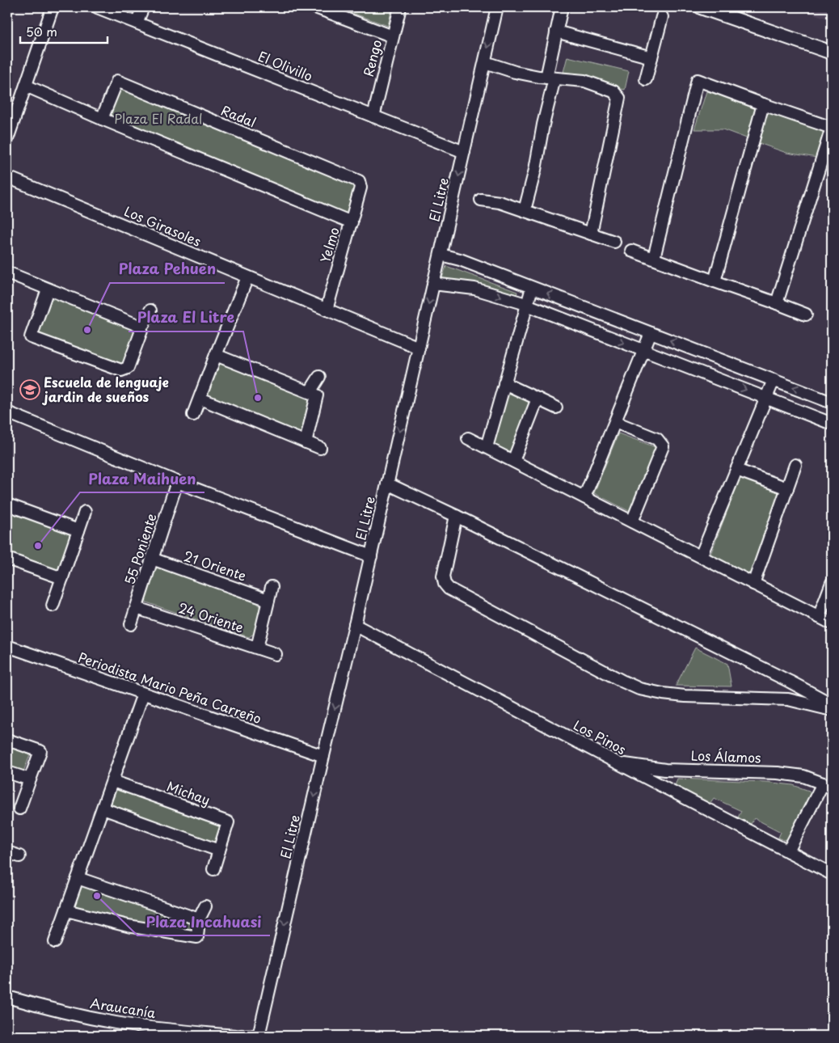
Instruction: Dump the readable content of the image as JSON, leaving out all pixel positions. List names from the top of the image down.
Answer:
{
  "streets": {
    "street": [
      "Rengo",
      "El Olivillo",
      "Radal",
      "El Litre",
      "Los Girasoles",
      "Yelmo",
      "55 Poniente",
      "21 Oriente",
      "24 Oriente",
      "Periodista Mario Peña Carreño",
      "Los Pinos",
      "Los Álamos",
      "Michay",
      "Araucanía"
    ]
  },
  "crossings": [
    ["Rengo", "El Olivillo"],
    ["El Olivillo", "El Litre"],
    ["Radal", "Yelmo"],
    ["El Litre", "Los Girasoles"],
    ["El Litre", "Periodista Mario Peña Carreño"],
    ["El Litre", "Los Pinos"],
    ["Los Girasoles", "Yelmo"],
    ["55 Poniente", "21 Oriente"],
    ["55 Poniente", "24 Oriente"],
    ["Los Pinos", "Los Álamos"]
  ],
  "parks": ["Plaza El Radal"],
  "places": {
    "other": [
      "Plaza Pehuen",
      "Plaza El Litre",
      "Plaza Maihuen",
      "Plaza Incahuasi"
    ],
    "school or university": ["Escuela de lenguaje jardin de sueños"]
  },
  "scale_bar": "50 m"
}
